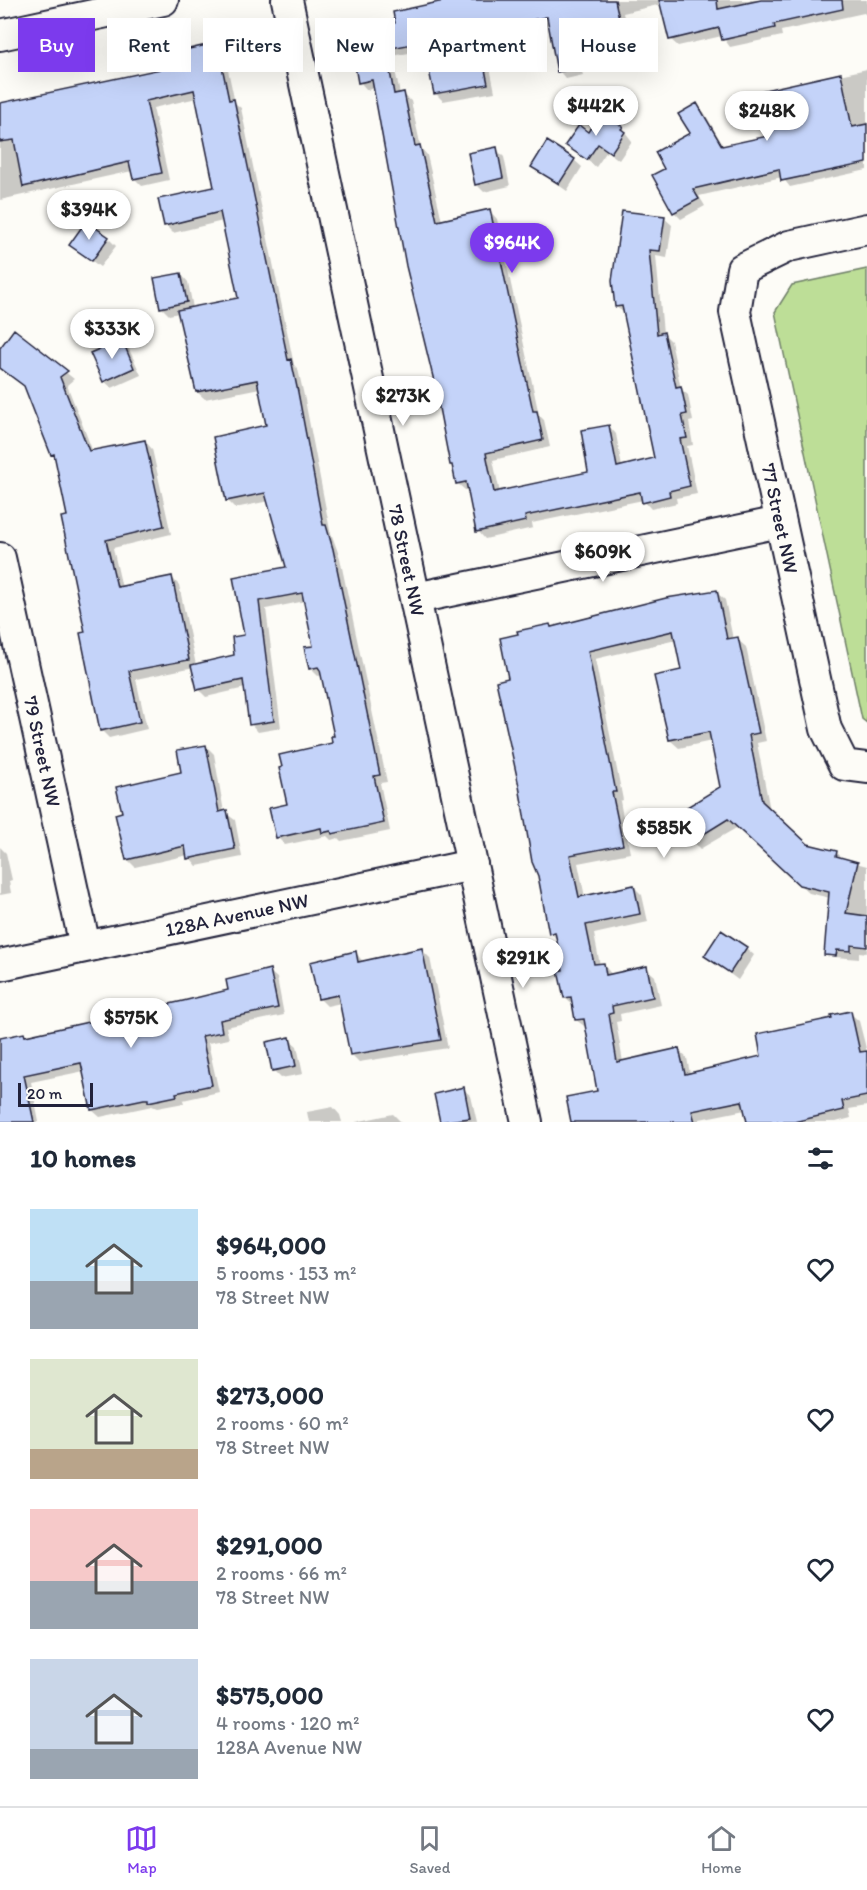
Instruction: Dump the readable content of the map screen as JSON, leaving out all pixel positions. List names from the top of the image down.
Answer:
{
  "streets": {
    "street": [
      "77 Street NW",
      "78 Street NW",
      "79 Street NW",
      "128A Avenue NW"
    ]
  },
  "crossings": [
    ["78 Street NW", "128A Avenue NW"],
    ["79 Street NW", "128A Avenue NW"]
  ],
  "scale_bar": "20 m",
  "page": {
    "chip": [
      "Buy",
      "Rent",
      "Filters",
      "New",
      "Apartment",
      "House"
    ],
    "price": [
      "$442K",
      "$248K",
      "$394K",
      "$964K",
      "$333K",
      "$273K",
      "$609K",
      "$585K",
      "$291K",
      "$575K"
    ],
    "scale": "20 m",
    "heading": "10 homes",
    "list": [
      {
        "name": "$964,000",
        "note": "5 rooms · 153 m² · 78 Street NW"
      },
      {
        "name": "$273,000",
        "note": "2 rooms · 60 m² · 78 Street NW"
      },
      {
        "name": "$291,000",
        "note": "2 rooms · 66 m² · 78 Street NW"
      },
      {
        "name": "$575,000",
        "note": "4 rooms · 120 m² · 128A Avenue NW"
      }
    ],
    "tabs": ["Map", "Saved", "Home"]
  }
}
